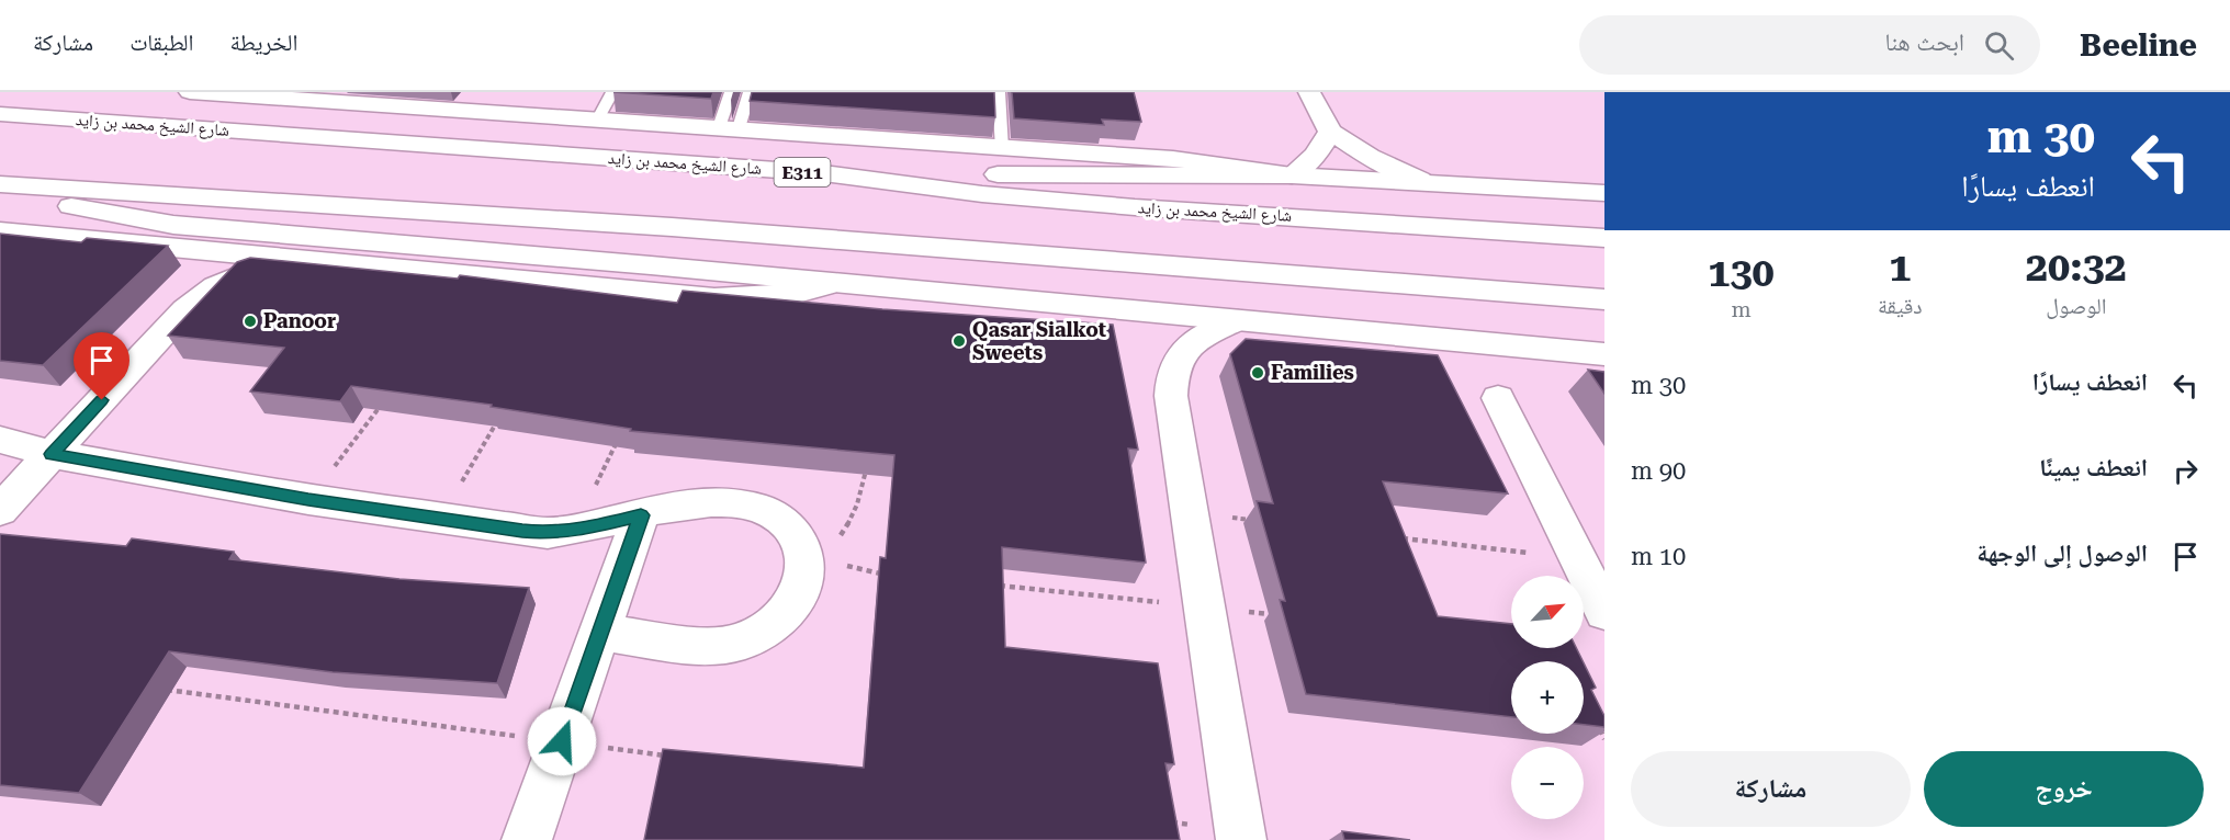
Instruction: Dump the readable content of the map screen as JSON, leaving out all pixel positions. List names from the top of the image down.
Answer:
{
  "streets": {
    "main road": ["شارع الشيخ محمد بن زايد", "E311"]
  },
  "places": ["Panoor", "Qasar Sialkot Sweets", "Families"],
  "north": "top right",
  "page": {
    "header": "Beeline",
    "search": "ابحث هنا",
    "nav": ["الخريطة", "الطبقات", "مشاركة"],
    "turn": ["30 m", "انعطف يسارًا"],
    "eta": [
      "20:32",
      "الوصول",
      "1",
      "دقيقة",
      "130",
      "m"
    ],
    "list": [
      {
        "name": "انعطف يسارًا",
        "value": "30 m"
      },
      {
        "name": "انعطف يمينًا",
        "value": "90 m"
      },
      {
        "name": "الوصول إلى الوجهة",
        "value": "10 m"
      }
    ],
    "map_buttons": ["+", "−"],
    "buttons": ["خروج", "مشاركة"]
  }
}
